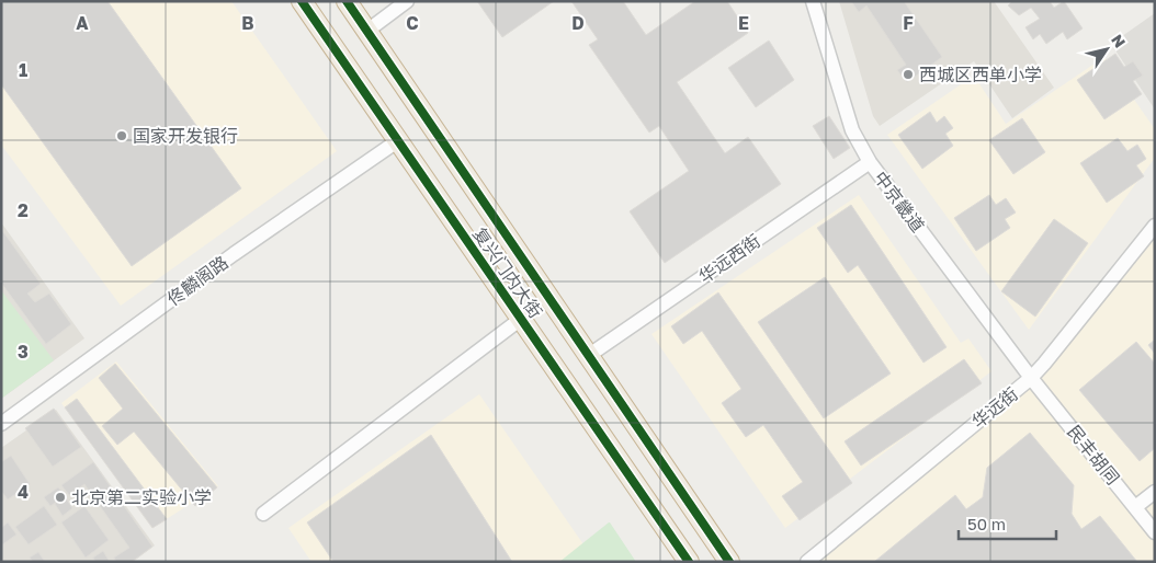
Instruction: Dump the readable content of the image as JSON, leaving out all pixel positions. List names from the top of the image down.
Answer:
{
  "streets": {
    "highway": ["复兴门内大街"],
    "street": [
      "中京畿道",
      "华远西街",
      "佟麟阁路",
      "华远街",
      "民丰胡同"
    ]
  },
  "crossings": [
    ["中京畿道", "华远西街"],
    ["中京畿道", "华远街"],
    ["中京畿道", "民丰胡同"],
    ["华远西街", "复兴门内大街"],
    ["复兴门内大街", "佟麟阁路"],
    ["华远街", "民丰胡同"]
  ],
  "places": ["西城区西单小学", "国家开发银行", "北京第二实验小学"],
  "scale_bar": "50 m",
  "north": "top right",
  "grid": {
    "columns": [
      "A",
      "B",
      "C",
      "D",
      "E",
      "F"
    ],
    "rows": [
      "1",
      "2",
      "3",
      "4"
    ]
  }
}
